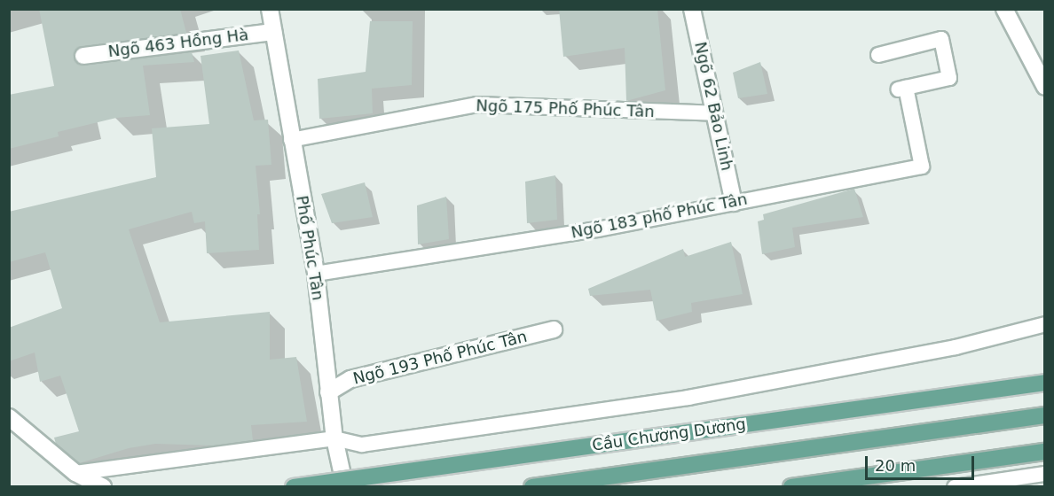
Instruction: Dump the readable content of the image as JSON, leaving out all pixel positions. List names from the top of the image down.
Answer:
{
  "streets": {
    "main road": ["Cầu Chương Dương"],
    "street": [
      "Ngõ 463 Hồng Hà",
      "Ngõ 62 Bảo Linh",
      "Phố Phúc Tân",
      "Ngõ 193 Phố Phúc Tân"
    ],
    "lane": ["Ngõ 175 Phố Phúc Tân", "Ngõ 183 phố Phúc Tân"]
  },
  "crossings": [
    ["Ngõ 463 Hồng Hà", "Phố Phúc Tân"],
    ["Ngõ 62 Bảo Linh", "Ngõ 175 Phố Phúc Tân"],
    ["Ngõ 62 Bảo Linh", "Ngõ 183 phố Phúc Tân"],
    ["Ngõ 175 Phố Phúc Tân", "Phố Phúc Tân"],
    ["Ngõ 183 phố Phúc Tân", "Phố Phúc Tân"],
    ["Phố Phúc Tân", "Ngõ 193 Phố Phúc Tân"]
  ],
  "scale_bar": "20 m"
}
